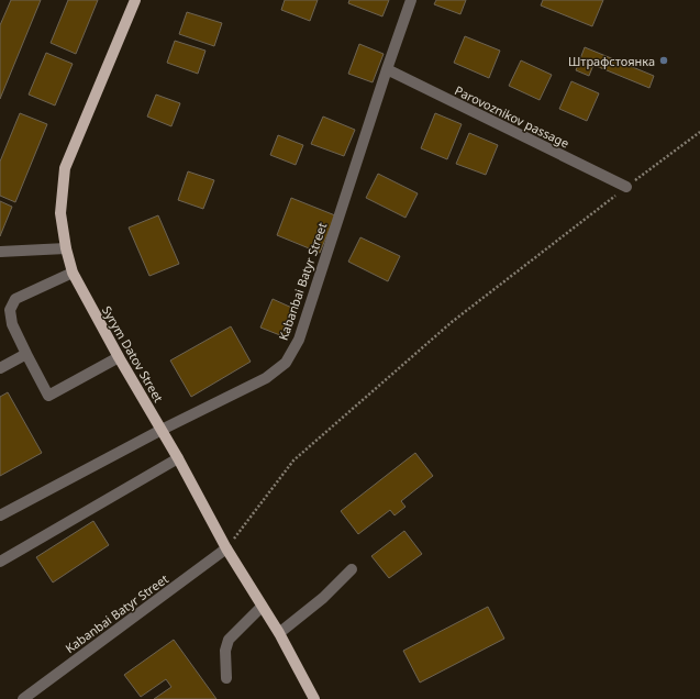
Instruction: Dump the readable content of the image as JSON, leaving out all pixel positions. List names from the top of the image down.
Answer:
{
  "streets": {
    "main road": ["Syrym Datov Street"],
    "street": ["Parovoznikov passage", "Kabanbai Batyr Street"]
  },
  "crossings": [
    ["Parovoznikov passage", "Kabanbai Batyr Street"],
    ["Kabanbai Batyr Street", "Syrym Datov Street"]
  ],
  "places": ["Штрафстоянка"]
}
